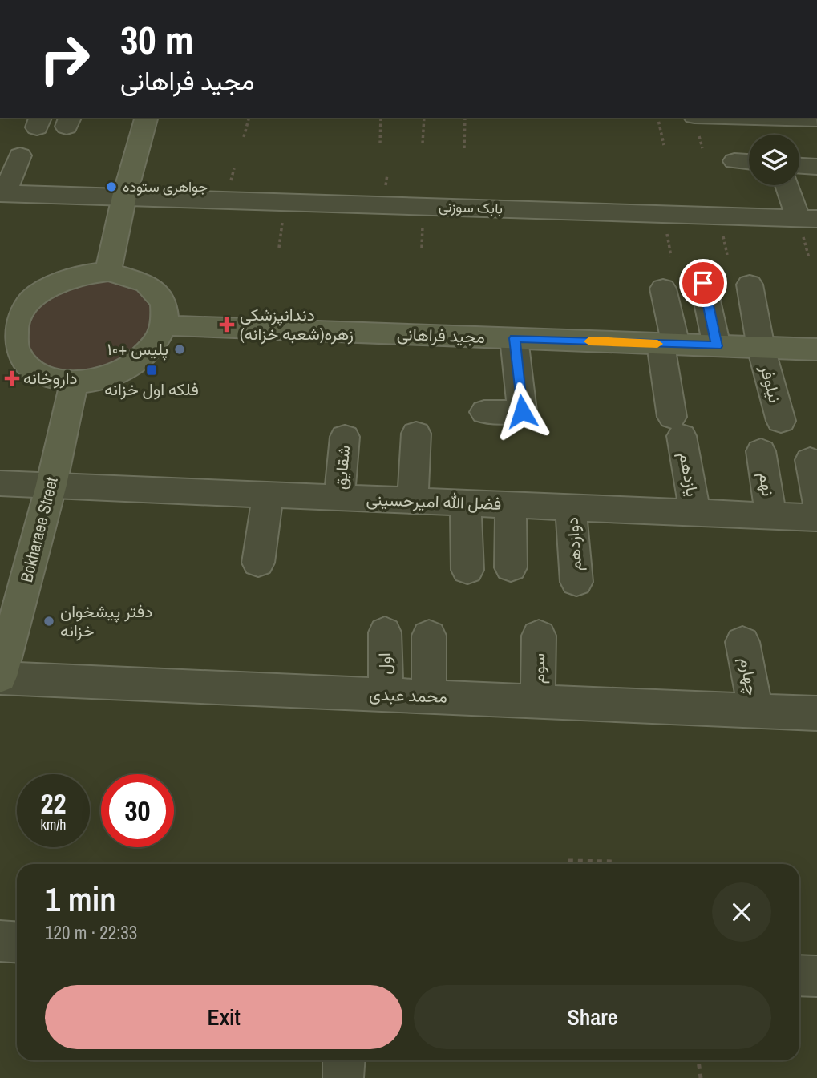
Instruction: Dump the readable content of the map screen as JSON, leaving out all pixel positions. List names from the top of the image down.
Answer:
{
  "streets": {
    "main road": ["مجید فراهانی", "Bokharaee Street"],
    "street": [
      "بابک سوزنی",
      "نیلوفر",
      "شقایق",
      "یازدهم",
      "نهم",
      "فضل الله امیرحسینی",
      "دوازدهم",
      "اول",
      "سوم",
      "چهارم",
      "محمد عبدی"
    ]
  },
  "crossings": [
    ["مجید فراهانی", "نیلوفر"],
    ["مجید فراهانی", "یازدهم"],
    ["مجید فراهانی", "Bokharaee Street"],
    ["شقایق", "فضل الله امیرحسینی"],
    ["یازدهم", "فضل الله امیرحسینی"],
    ["نهم", "فضل الله امیرحسینی"],
    ["فضل الله امیرحسینی", "Bokharaee Street"],
    ["فضل الله امیرحسینی", "دوازدهم"],
    ["Bokharaee Street", "محمد عبدی"],
    ["اول", "محمد عبدی"],
    ["سوم", "محمد عبدی"],
    ["چهارم", "محمد عبدی"]
  ],
  "places": {
    "other": ["جواهری ستوده", "پلیس +۱۰", "دفتر پیشخوان خزانه"],
    "health": ["دندانپزشکی زهره(شعبه خزانه)", "داروخانه"],
    "transit": ["فلکه اول خزانه"]
  },
  "page": {
    "turn": ["30 m", "مجید فراهانی"],
    "speed": "22 km/h",
    "limit": "30",
    "heading": ["1 min", "120 m · 22:33"],
    "buttons": ["Exit", "Share"]
  }
}
